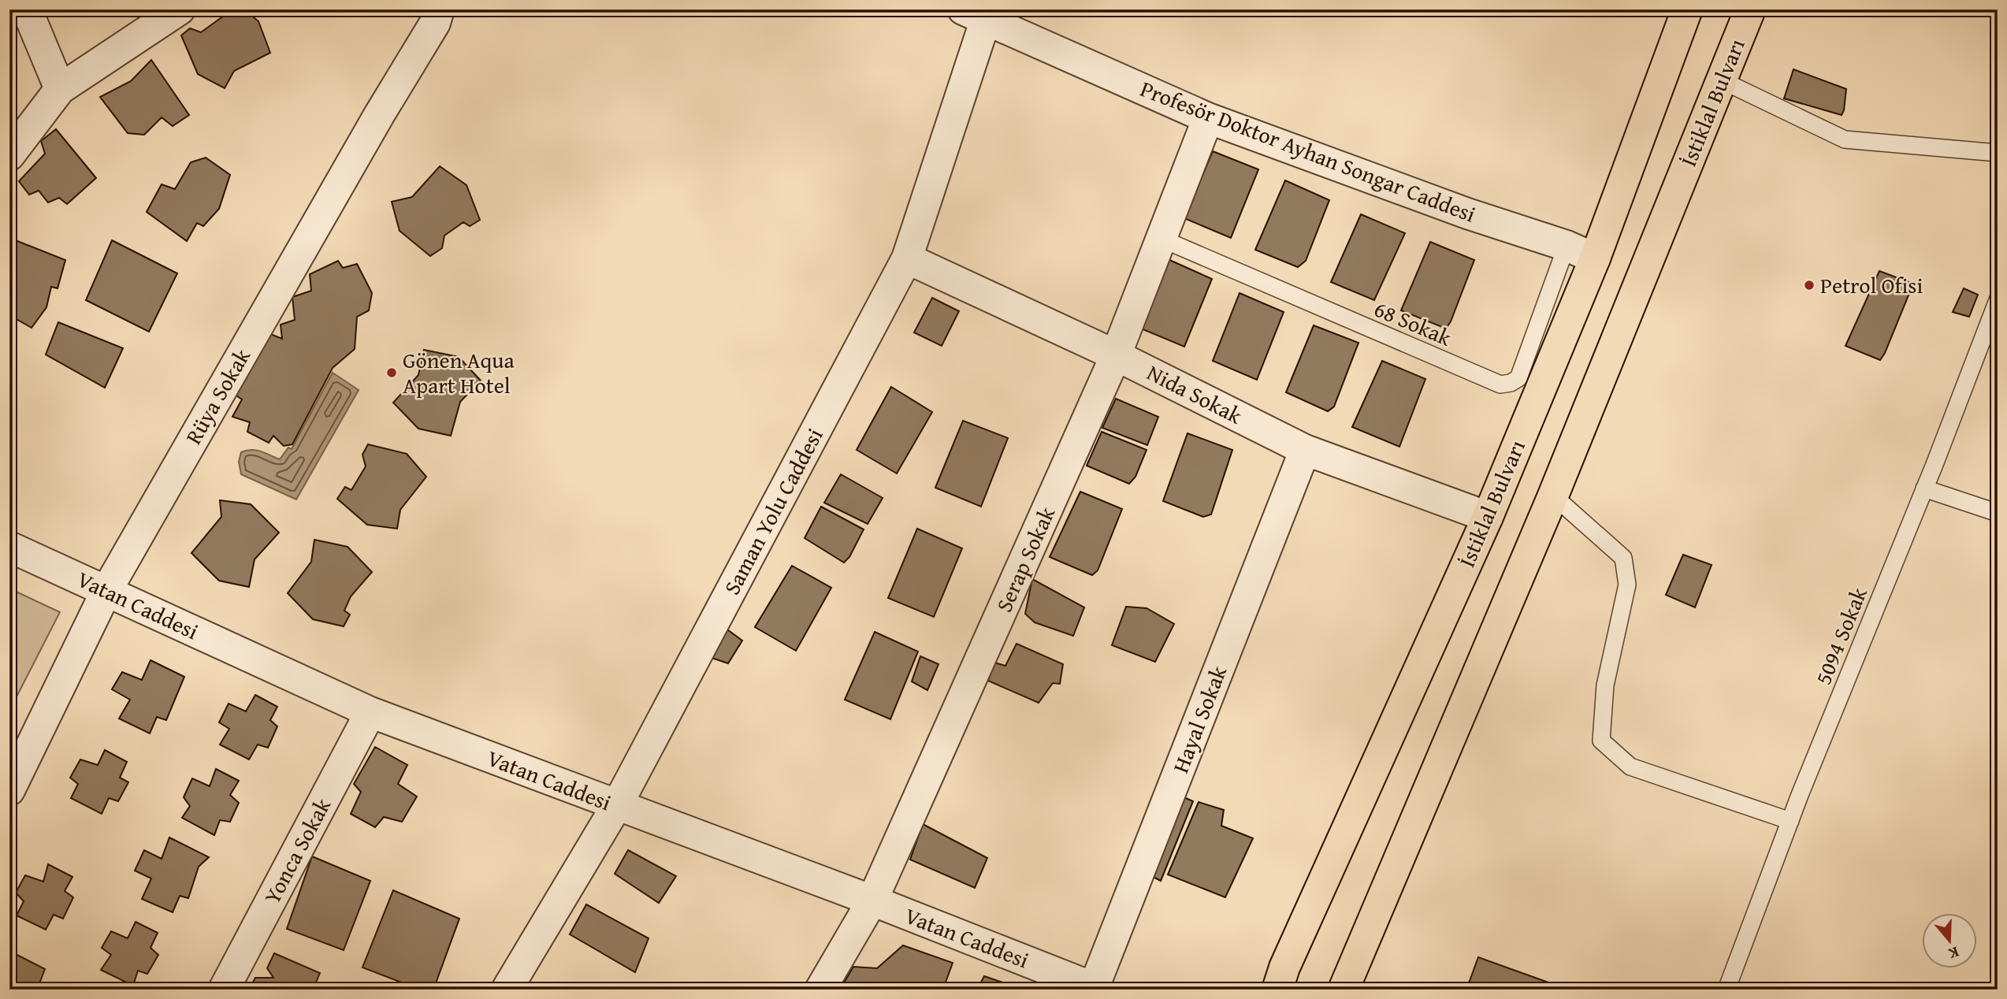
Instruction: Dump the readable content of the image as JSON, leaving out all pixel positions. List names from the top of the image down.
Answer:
{
  "streets": {
    "main road": ["İstiklal Bulvarı"],
    "street": [
      "Profesör Doktor Ayhan Songar Caddesi",
      "Nida Sokak",
      "Rüya Sokak",
      "Saman Yolu Caddesi",
      "Serap Sokak",
      "Vatan Caddesi",
      "Hayal Sokak",
      "Yonca Sokak"
    ],
    "lane": ["68 Sokak", "5094 Sokak"]
  },
  "crossings": [
    ["İstiklal Bulvarı", "Profesör Doktor Ayhan Songar Caddesi"],
    ["İstiklal Bulvarı", "Nida Sokak"],
    ["Profesör Doktor Ayhan Songar Caddesi", "68 Sokak"],
    ["Profesör Doktor Ayhan Songar Caddesi", "Saman Yolu Caddesi"],
    ["Profesör Doktor Ayhan Songar Caddesi", "Serap Sokak"],
    ["68 Sokak", "Serap Sokak"],
    ["Nida Sokak", "Saman Yolu Caddesi"],
    ["Nida Sokak", "Serap Sokak"],
    ["Nida Sokak", "Hayal Sokak"],
    ["Rüya Sokak", "Vatan Caddesi"],
    ["Saman Yolu Caddesi", "Vatan Caddesi"],
    ["Serap Sokak", "Vatan Caddesi"],
    ["Vatan Caddesi", "Hayal Sokak"],
    ["Vatan Caddesi", "Yonca Sokak"]
  ],
  "places": ["Petrol Ofisi", "Gönen Aqua Apart Hotel"],
  "north": "bottom"
}
